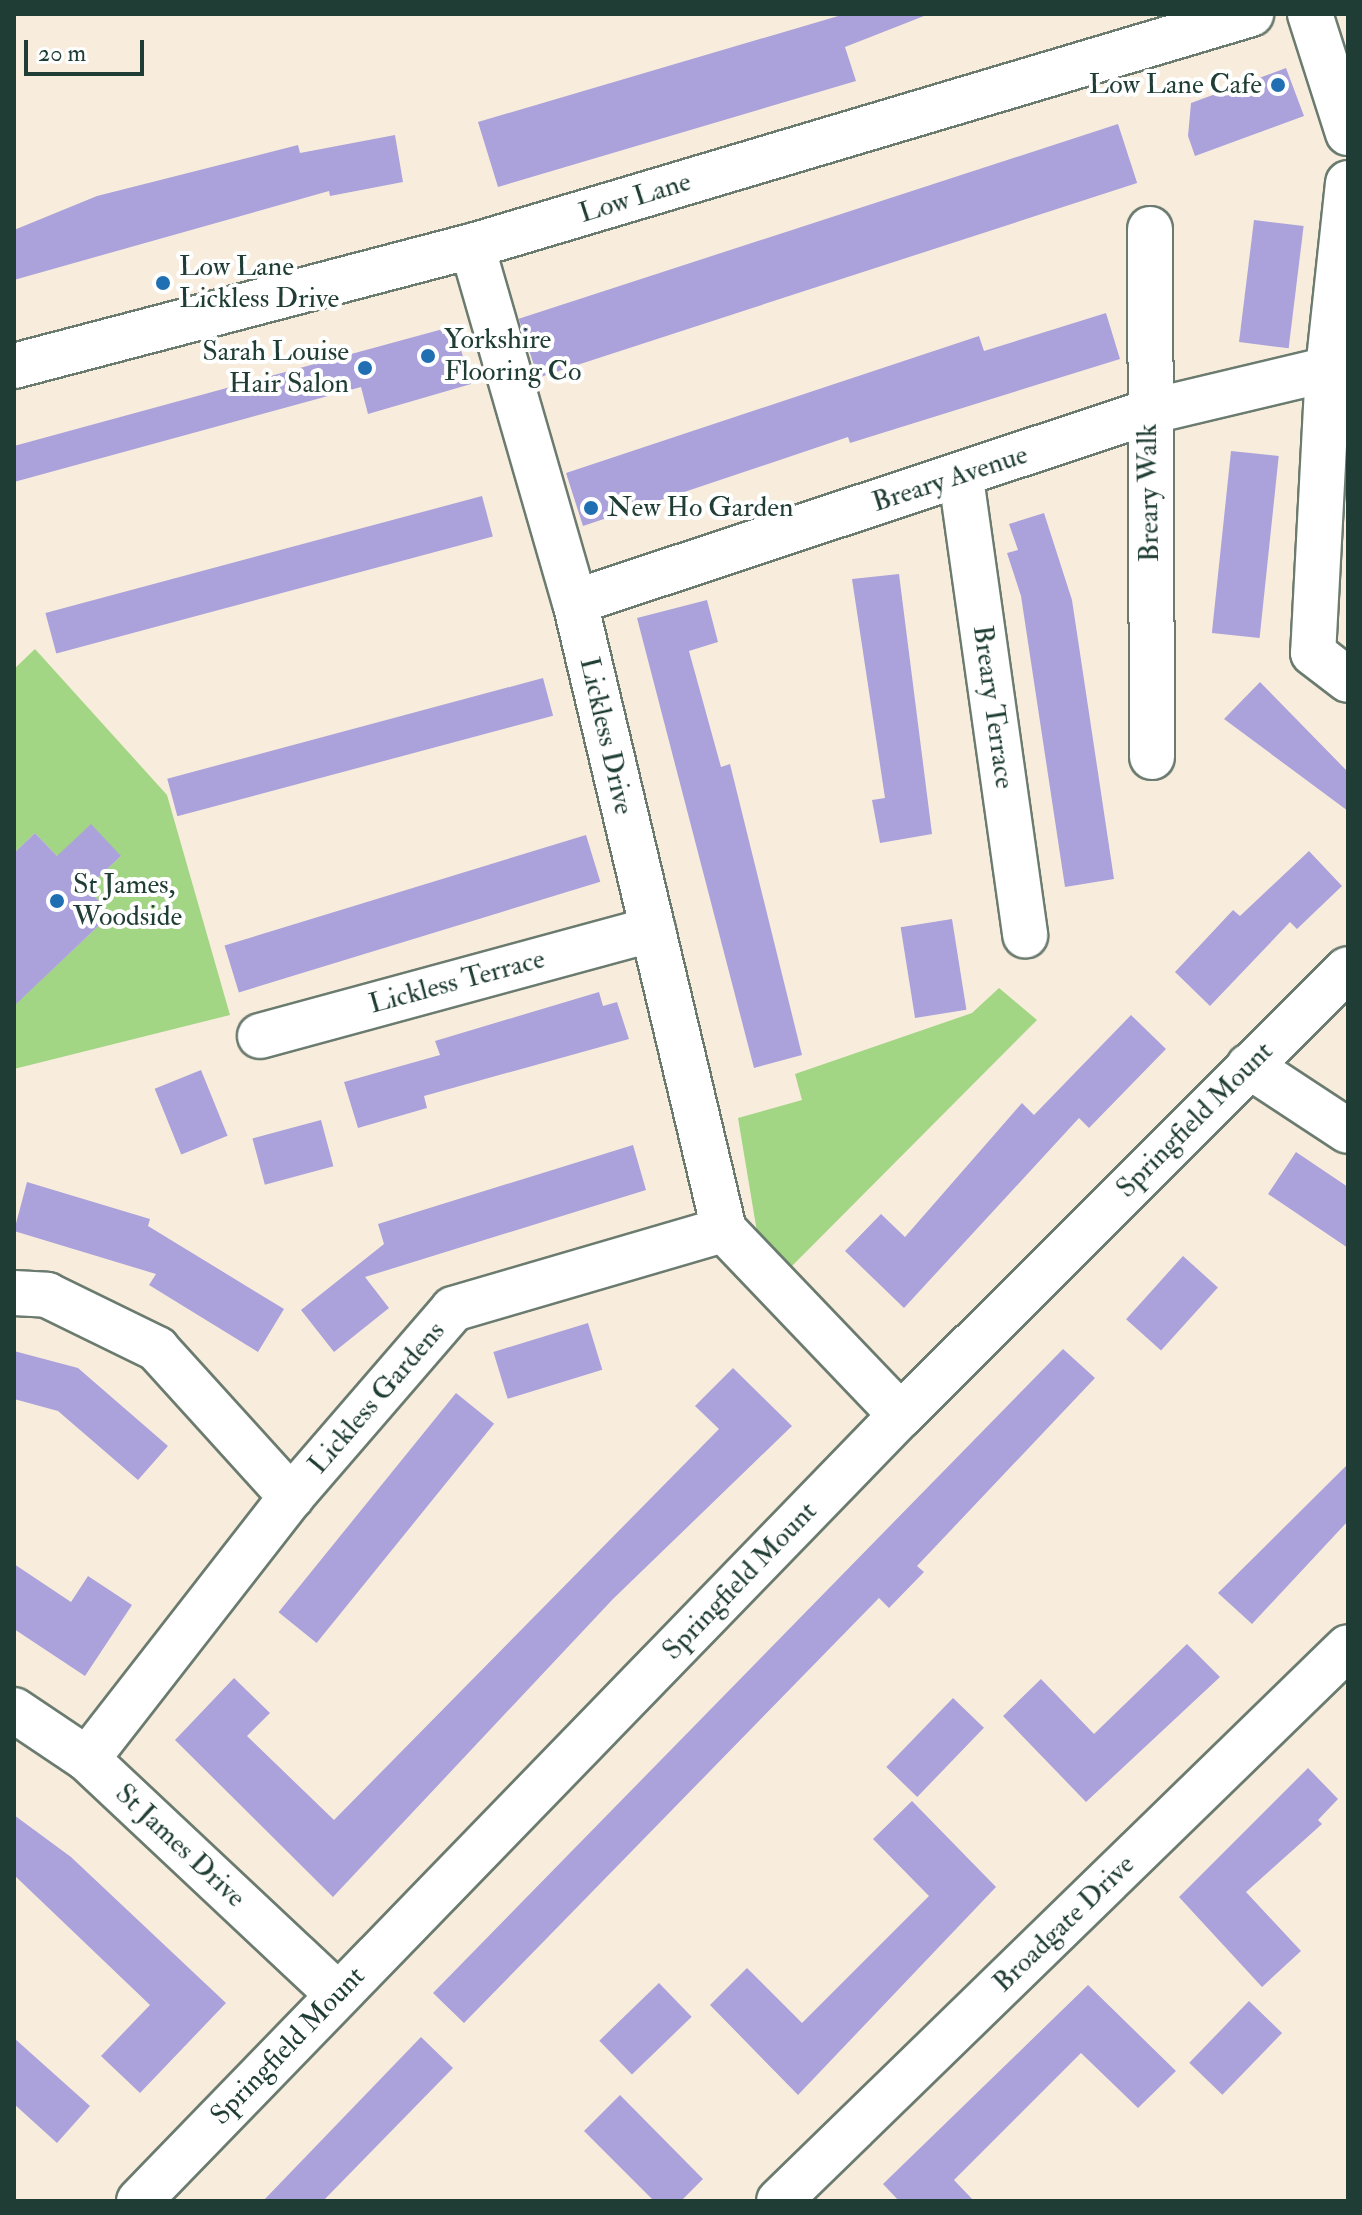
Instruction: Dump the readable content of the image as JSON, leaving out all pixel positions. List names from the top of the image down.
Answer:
{
  "streets": {
    "street": [
      "Low Lane",
      "Breary Avenue",
      "Breary Walk",
      "Breary Terrace",
      "Lickless Drive",
      "Lickless Terrace",
      "Springfield Mount",
      "Lickless Gardens",
      "St James Drive",
      "Broadgate Drive"
    ]
  },
  "crossings": [
    ["Low Lane", "Lickless Drive"],
    ["Breary Avenue", "Breary Walk"],
    ["Breary Avenue", "Breary Terrace"],
    ["Breary Avenue", "Lickless Drive"],
    ["Lickless Drive", "Lickless Terrace"],
    ["Lickless Drive", "Lickless Gardens"],
    ["Springfield Mount", "St James Drive"],
    ["Lickless Gardens", "St James Drive"]
  ],
  "places": [
    "Low Lane Cafe",
    "Low Lane Lickless Drive",
    "Yorkshire Flooring Co",
    "Sarah Louise Hair Salon",
    "New Ho Garden",
    "St James, Woodside"
  ],
  "scale_bar": "20 m"
}
